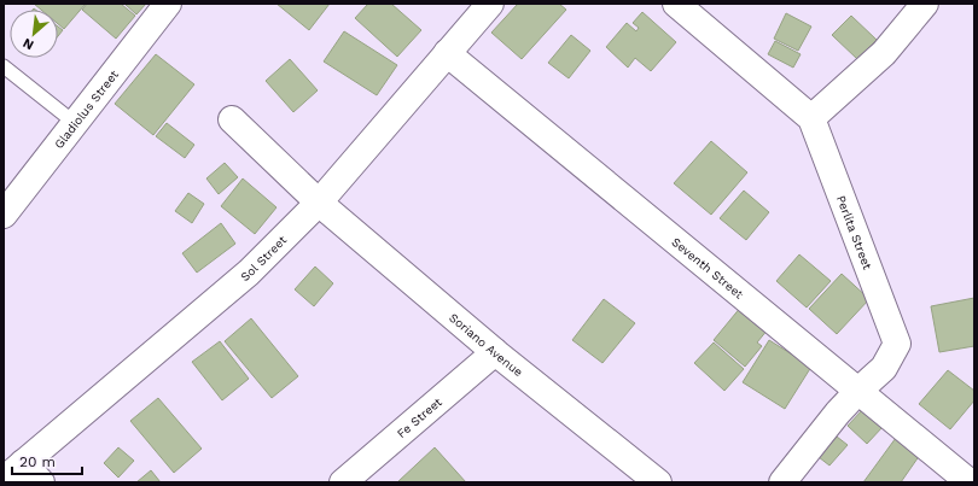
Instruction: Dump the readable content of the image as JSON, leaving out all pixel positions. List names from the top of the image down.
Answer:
{
  "streets": {
    "street": [
      "Gladiolus Street",
      "Perlita Street",
      "Sol Street",
      "Seventh Street",
      "Soriano Avenue",
      "Fe Street"
    ]
  },
  "crossings": [
    ["Perlita Street", "Seventh Street"],
    ["Sol Street", "Seventh Street"],
    ["Sol Street", "Soriano Avenue"],
    ["Soriano Avenue", "Fe Street"]
  ],
  "scale_bar": "20 m",
  "north": "bottom left"
}
